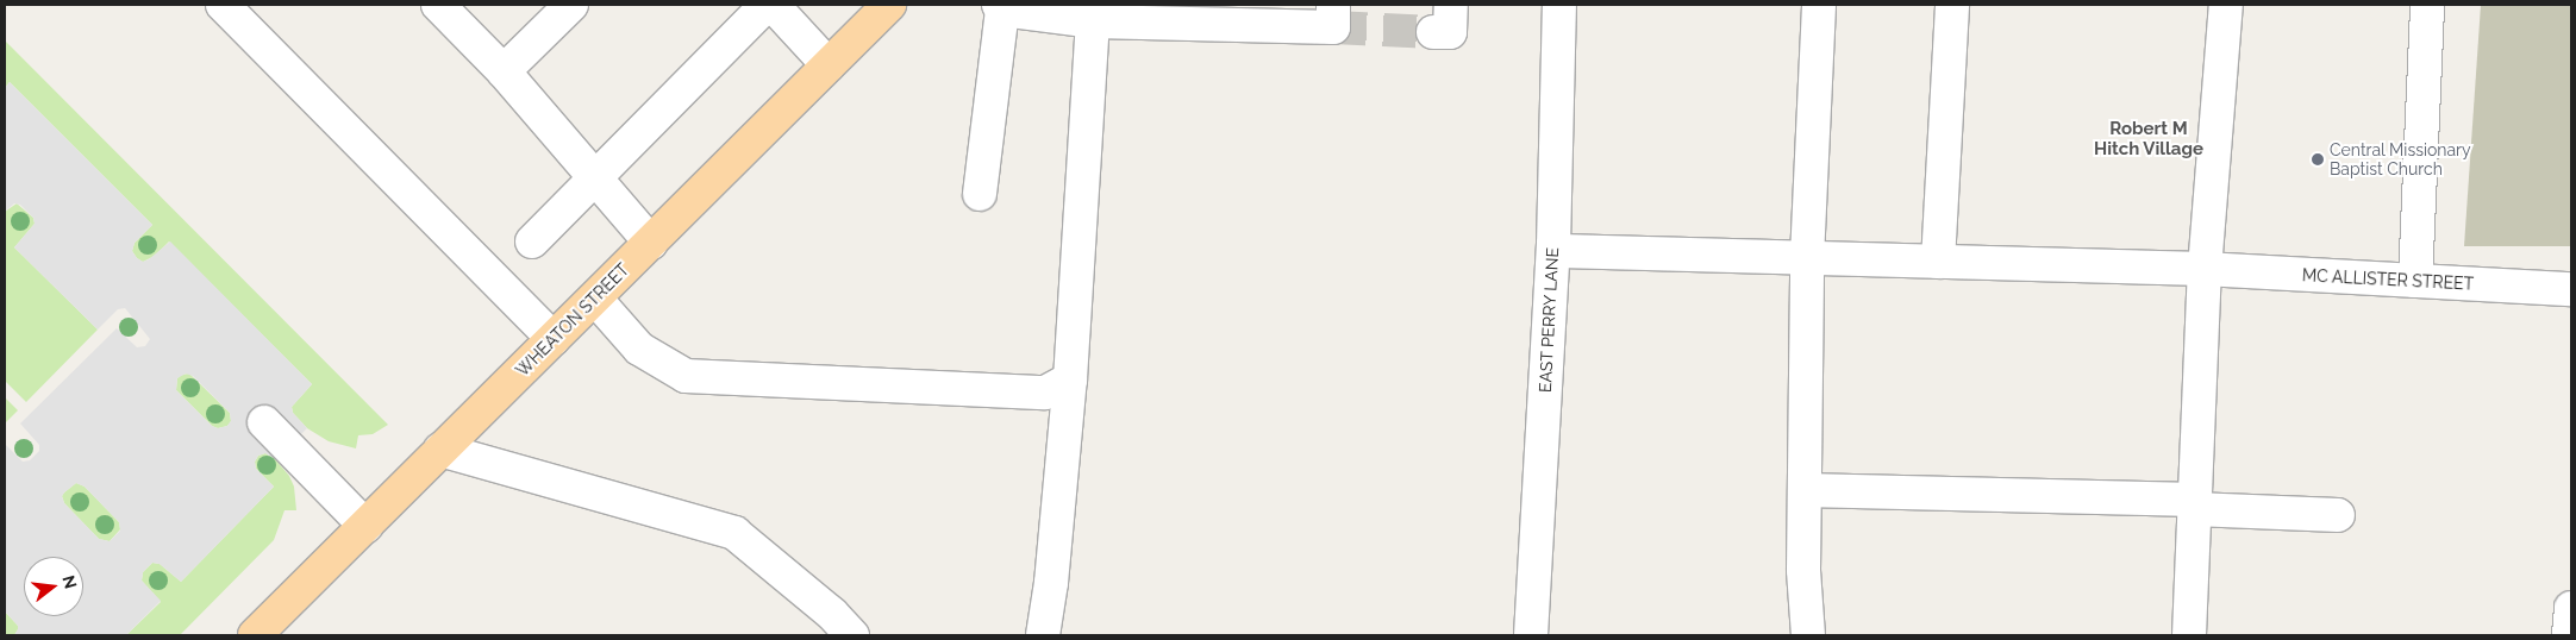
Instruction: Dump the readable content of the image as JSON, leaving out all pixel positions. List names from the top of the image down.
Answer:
{
  "streets": {
    "main road": ["WHEATON STREET"],
    "street": ["MC ALLISTER STREET", "EAST PERRY LANE"]
  },
  "crossings": [
    ["MC ALLISTER STREET", "EAST PERRY LANE"]
  ],
  "districts": ["Robert M Hitch Village"],
  "places": ["Central Missionary Baptist Church"],
  "north": "right"
}
